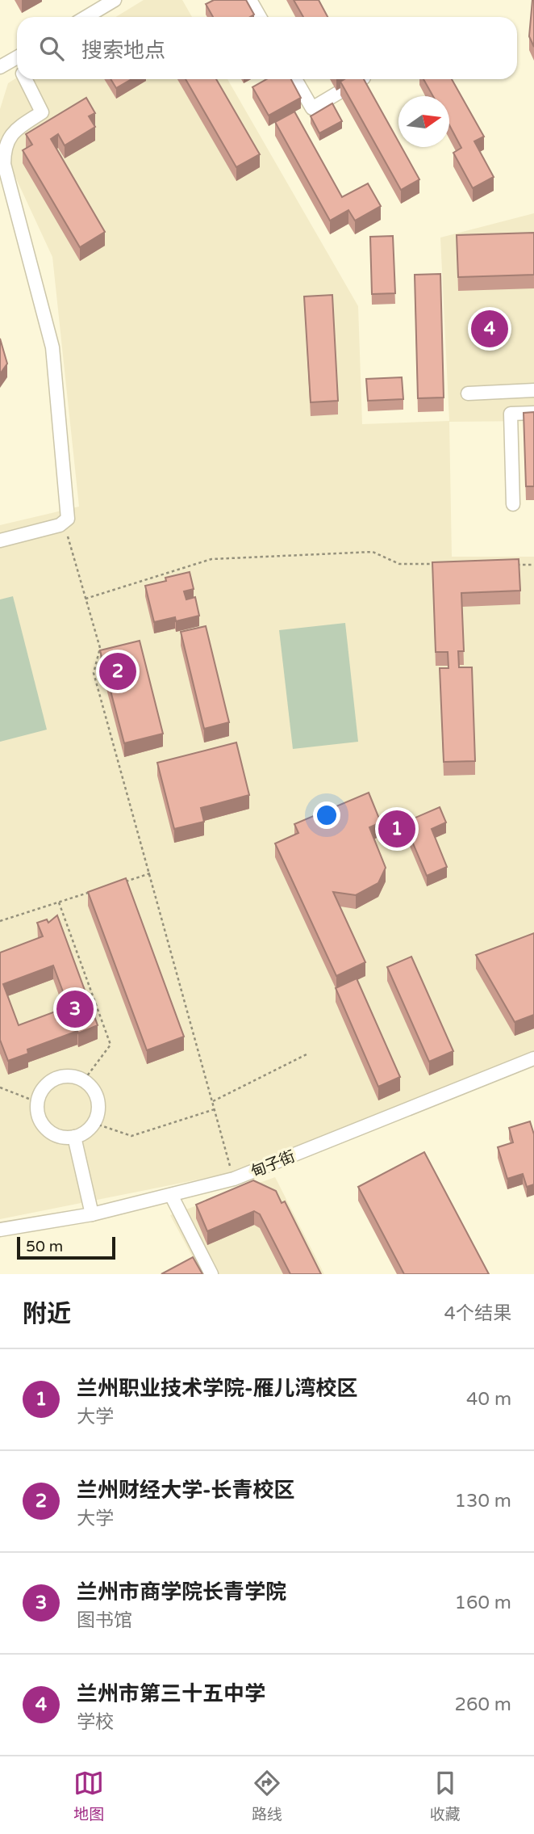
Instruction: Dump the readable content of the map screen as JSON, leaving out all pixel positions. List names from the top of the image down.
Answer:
{
  "streets": {
    "street": ["甸子街"]
  },
  "scale_bar": "50 m",
  "north": "right",
  "page": {
    "search": "搜索地点",
    "pins": [
      "4",
      "2",
      "1",
      "3"
    ],
    "scale": "50 m",
    "heading": ["附近", "4个结果"],
    "list": [
      {
        "mark": "1",
        "name": "兰州职业技术学院-雁儿湾校区",
        "note": "大学",
        "value": "40 m"
      },
      {
        "mark": "2",
        "name": "兰州财经大学-长青校区",
        "note": "大学",
        "value": "130 m"
      },
      {
        "mark": "3",
        "name": "兰州市商学院长青学院",
        "note": "图书馆",
        "value": "160 m"
      },
      {
        "mark": "4",
        "name": "兰州市第三十五中学",
        "note": "学校",
        "value": "260 m"
      }
    ],
    "nav": ["地图", "路线", "收藏"]
  }
}
